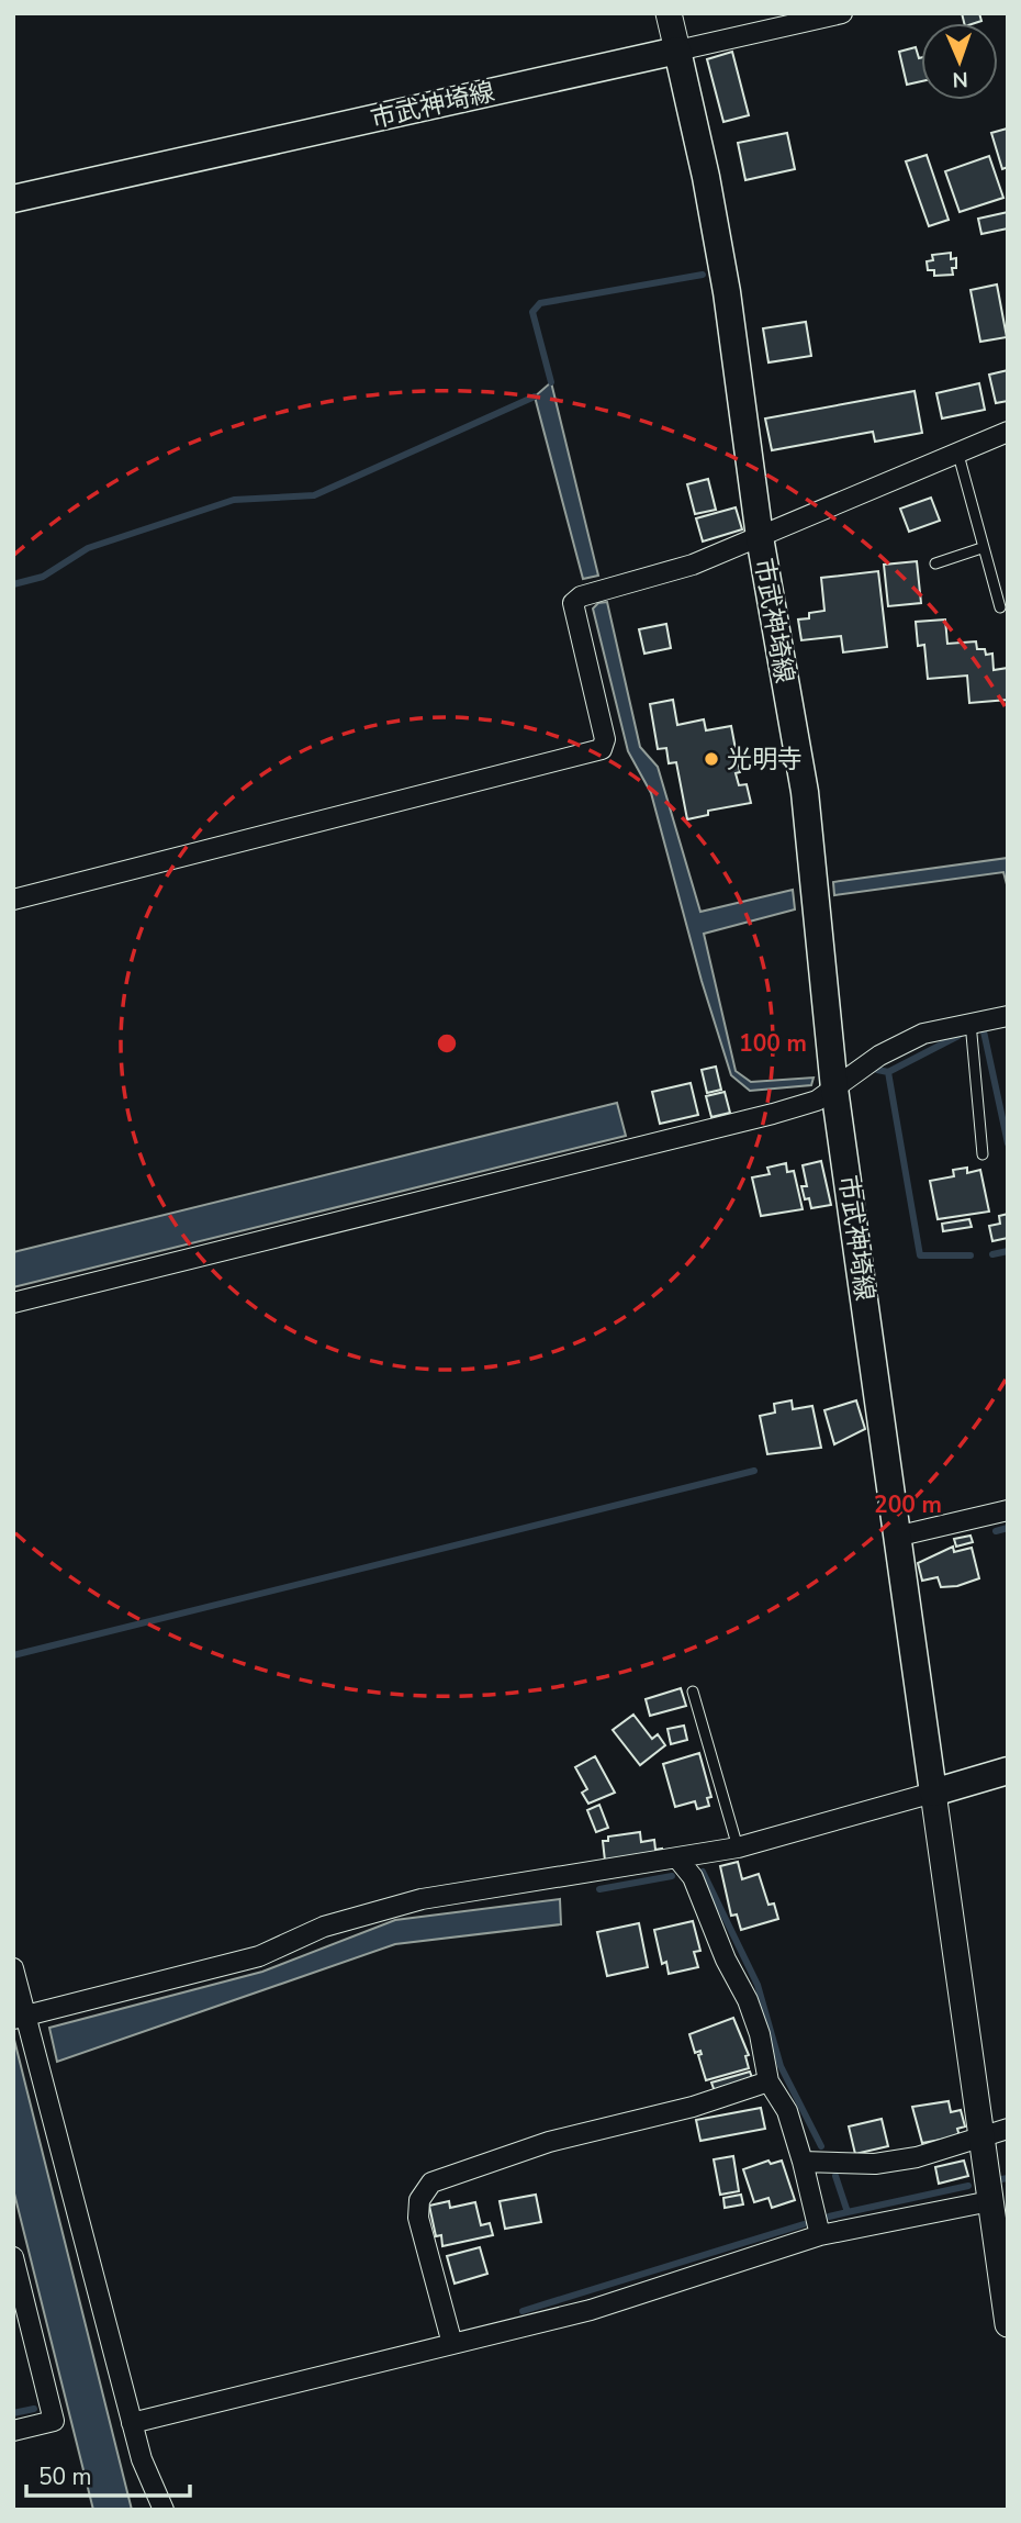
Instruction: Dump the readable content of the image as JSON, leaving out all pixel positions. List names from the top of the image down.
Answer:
{
  "streets": {
    "main road": ["市武神埼線"]
  },
  "places": ["光明寺"],
  "scale_bar": "50 m",
  "north": "bottom",
  "rings": ["100 m", "200 m"]
}
